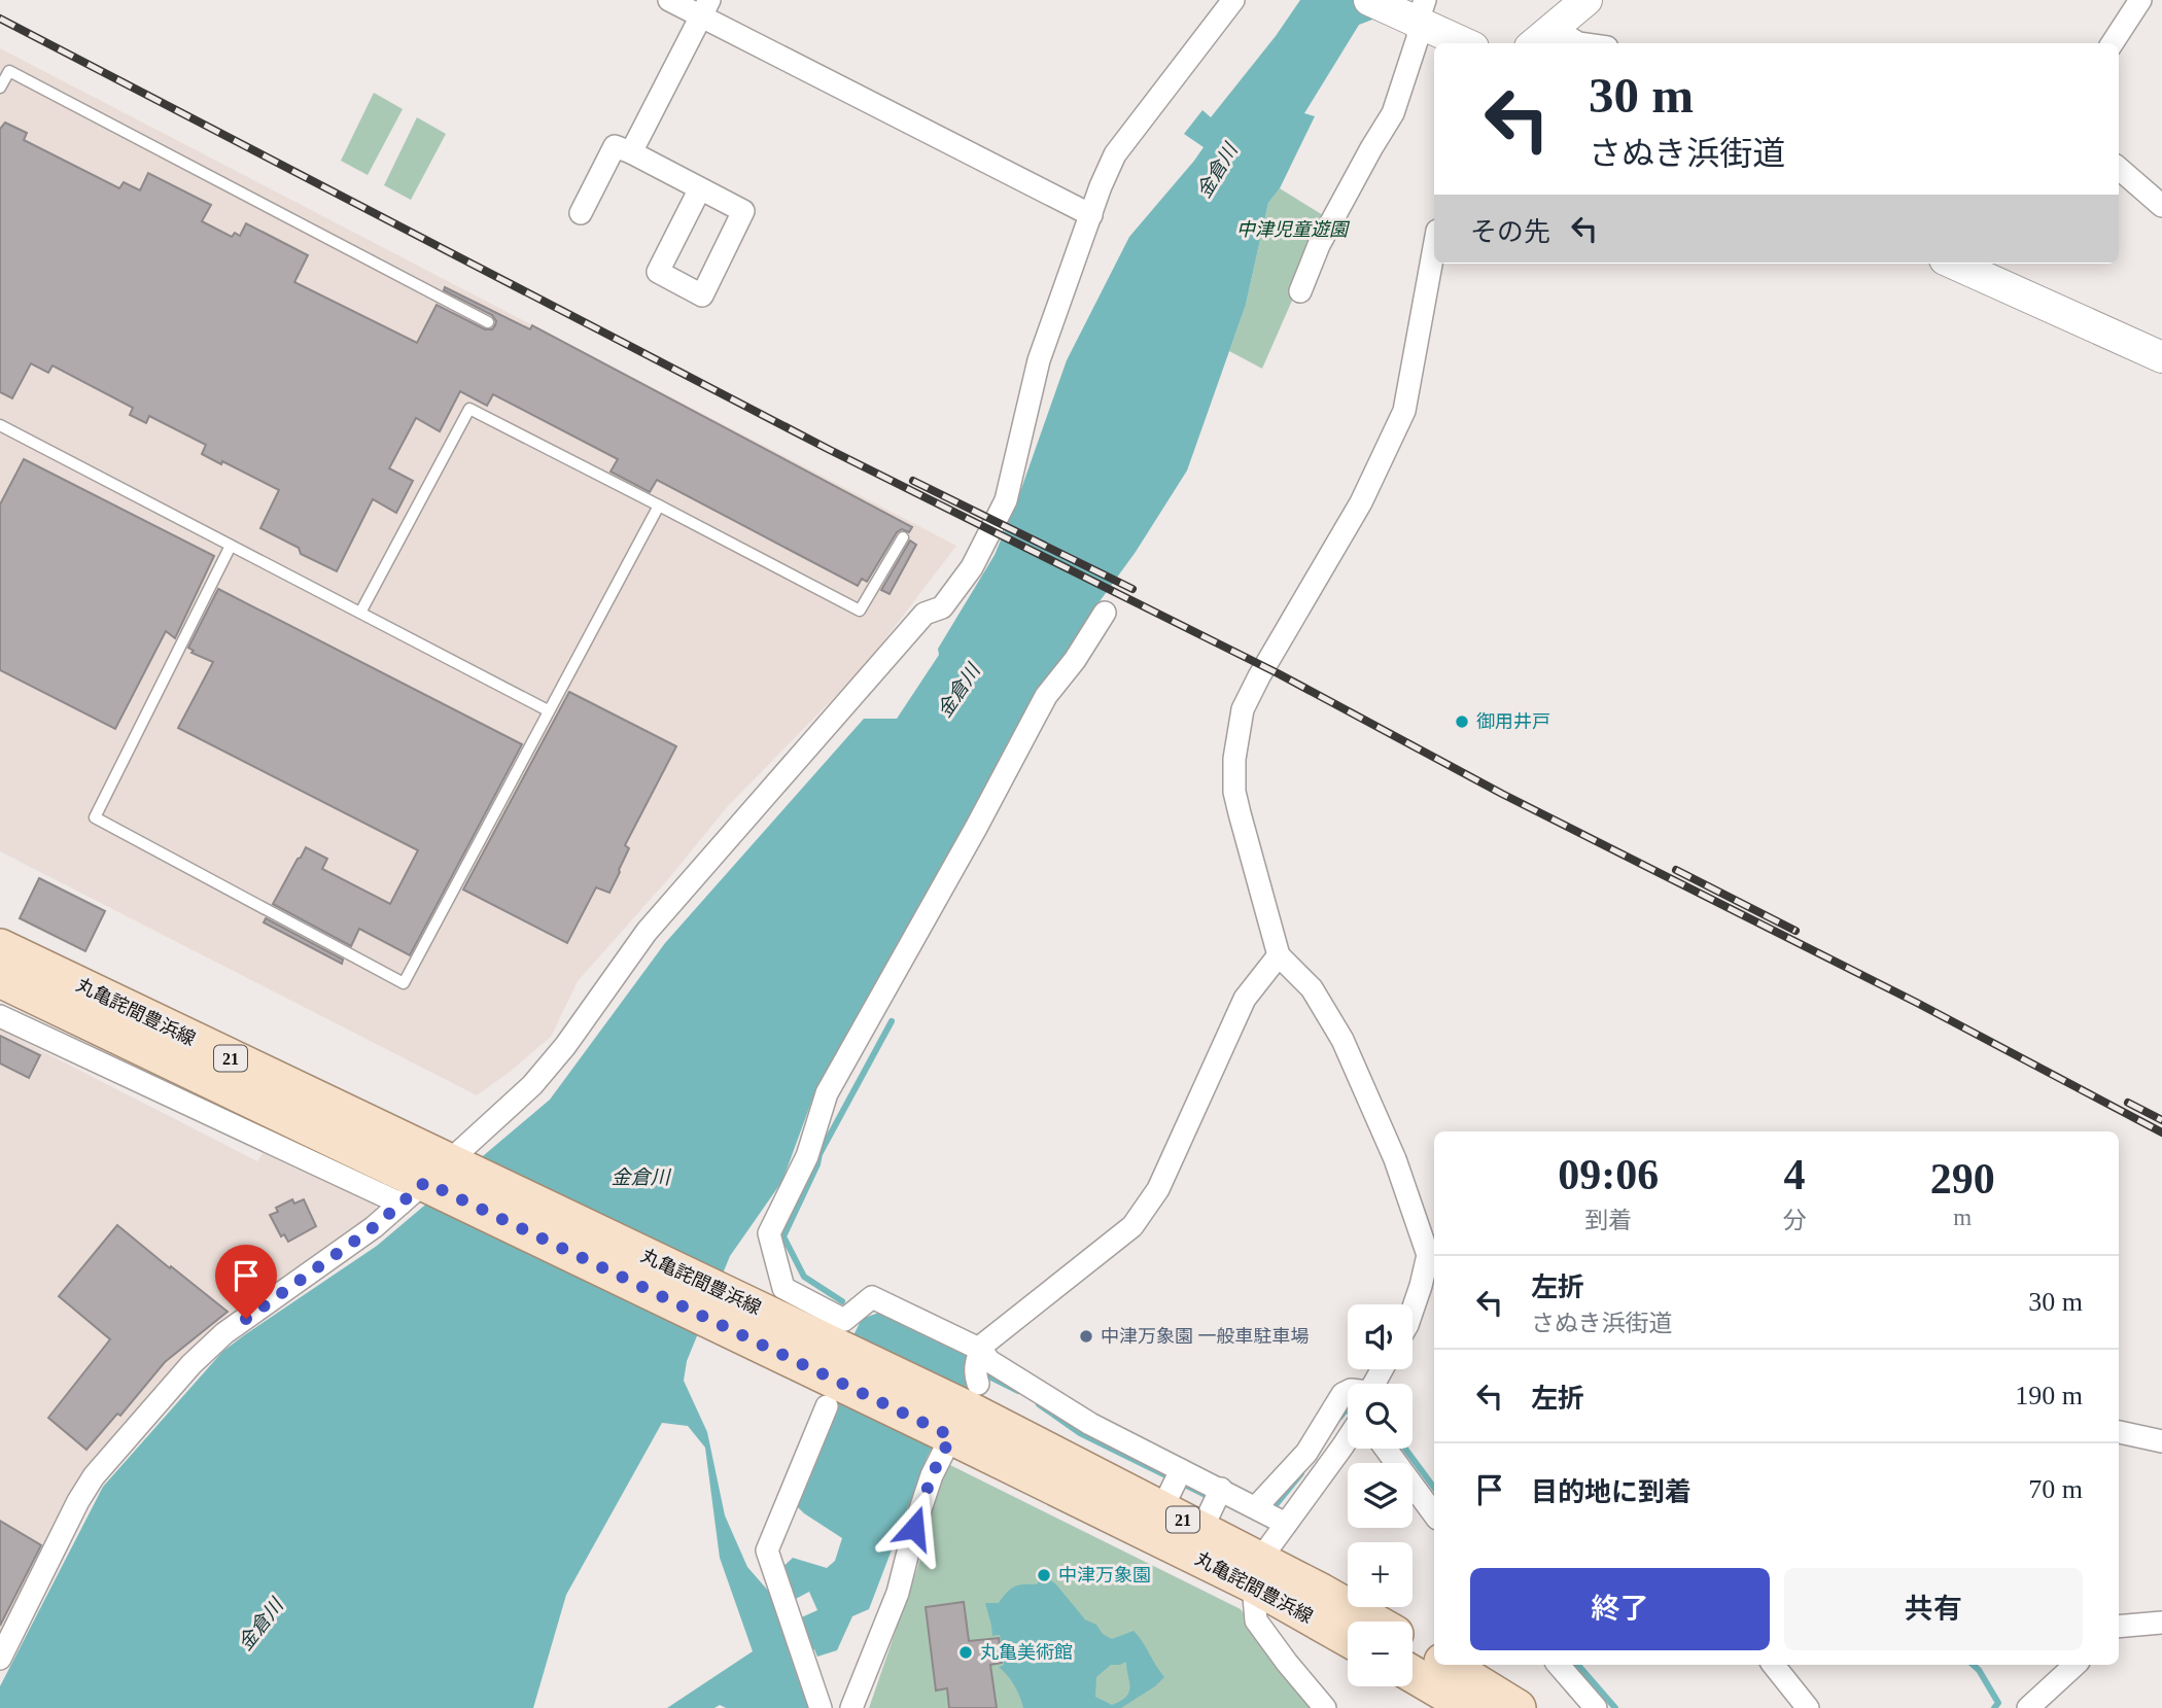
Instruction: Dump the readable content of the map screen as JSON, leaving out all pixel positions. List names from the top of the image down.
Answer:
{
  "streets": {
    "main road": ["丸亀詫間豊浜線", "21"]
  },
  "crossings": [
    ["丸亀詫間豊浜線", "21"]
  ],
  "water": ["金倉川"],
  "parks": ["中津児童遊園"],
  "places": [
    "御用井戸",
    "中津万象園 一般車駐車場",
    "中津万象園",
    "丸亀美術館"
  ],
  "page": {
    "turn": ["30 m", "さぬき浜街道"],
    "then": "その先",
    "eta": [
      "09:06",
      "到着",
      "4",
      "分",
      "290",
      "m"
    ],
    "list": [
      {
        "name": "左折",
        "note": "さぬき浜街道",
        "value": "30 m"
      },
      {
        "name": "左折",
        "value": "190 m"
      },
      {
        "name": "目的地に到着",
        "value": "70 m"
      }
    ],
    "map_buttons": ["+", "−"],
    "buttons": ["終了", "共有"]
  }
}
